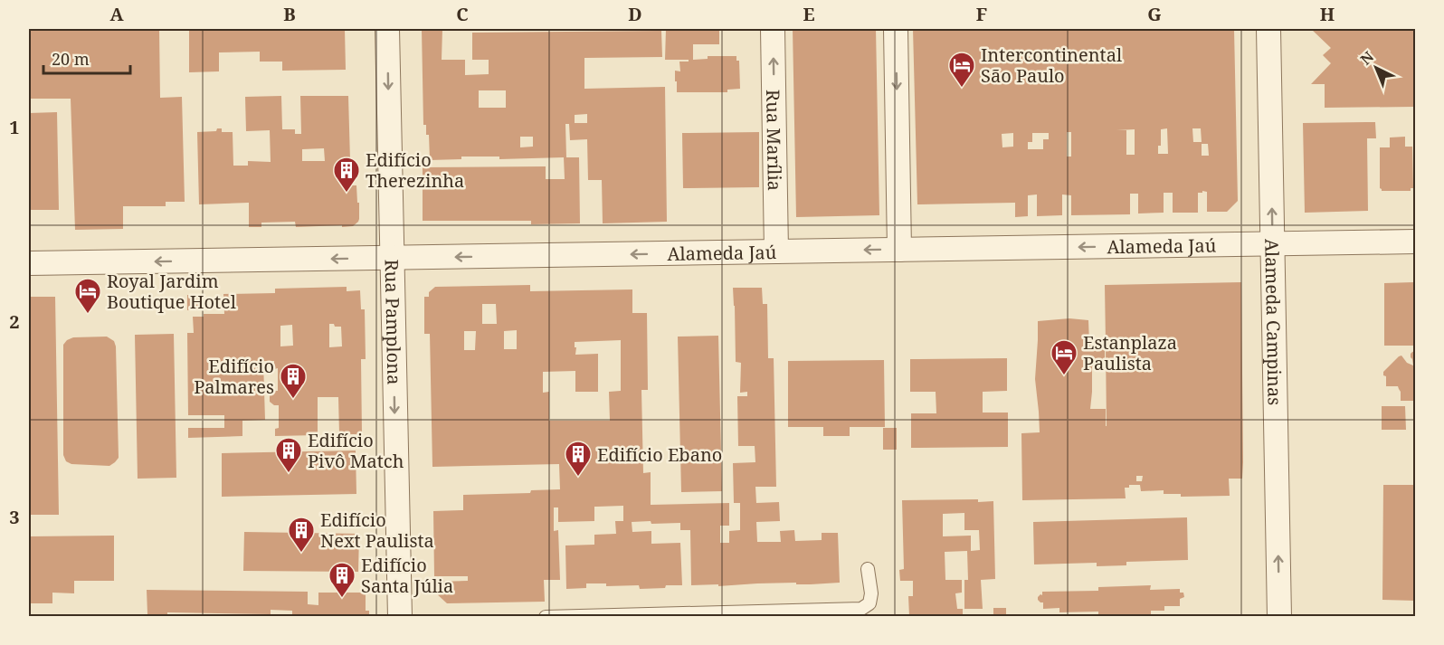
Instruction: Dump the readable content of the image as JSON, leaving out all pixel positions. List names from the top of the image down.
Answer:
{
  "streets": {
    "street": [
      "Rua Marília",
      "Alameda Jaú",
      "Rua Pamplona",
      "Alameda Campinas"
    ]
  },
  "crossings": [
    ["Rua Marília", "Alameda Jaú"],
    ["Alameda Jaú", "Rua Pamplona"],
    ["Alameda Jaú", "Alameda Campinas"]
  ],
  "one_way": ["Alameda Jaú", "Rua Pamplona", "Alameda Campinas"],
  "places": {
    "hotel": ["Intercontinental São Paulo", "Royal Jardim Boutique Hotel", "Estanplaza Paulista"],
    "building": [
      "Edifício Therezinha",
      "Edifício Palmares",
      "Edifício Pivô Match",
      "Edifício Ebano",
      "Edifício Next Paulista",
      "Edifício Santa Júlia"
    ]
  },
  "scale_bar": "20 m",
  "north": "top left",
  "grid": {
    "columns": [
      "A",
      "B",
      "C",
      "D",
      "E",
      "F",
      "G",
      "H"
    ],
    "rows": ["1", "2", "3"]
  }
}
